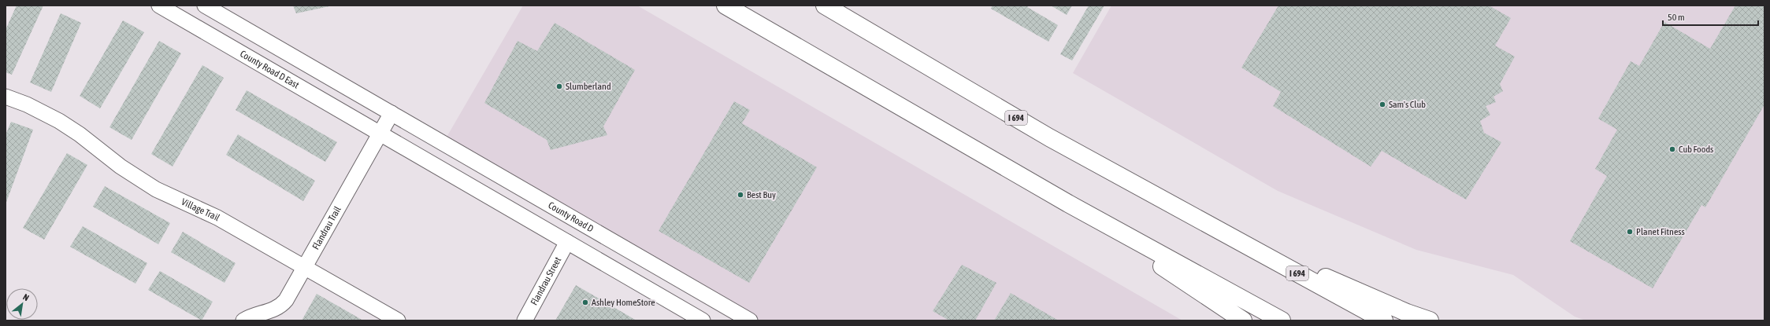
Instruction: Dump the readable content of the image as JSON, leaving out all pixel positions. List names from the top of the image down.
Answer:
{
  "streets": {
    "highway": ["I 694"],
    "street": [
      "County Road D East",
      "Village Trail",
      "County Road D",
      "Flandrau Trail",
      "Flandrau Street"
    ]
  },
  "crossings": [
    ["County Road D East", "Flandrau Trail"],
    ["Village Trail", "Flandrau Trail"],
    ["County Road D", "Flandrau Trail"]
  ],
  "places": [
    "Slumberland",
    "Sam's Club",
    "Cub Foods",
    "Best Buy",
    "Planet Fitness",
    "Ashley HomeStore"
  ],
  "scale_bar": "50 m",
  "north": "top right"
}
